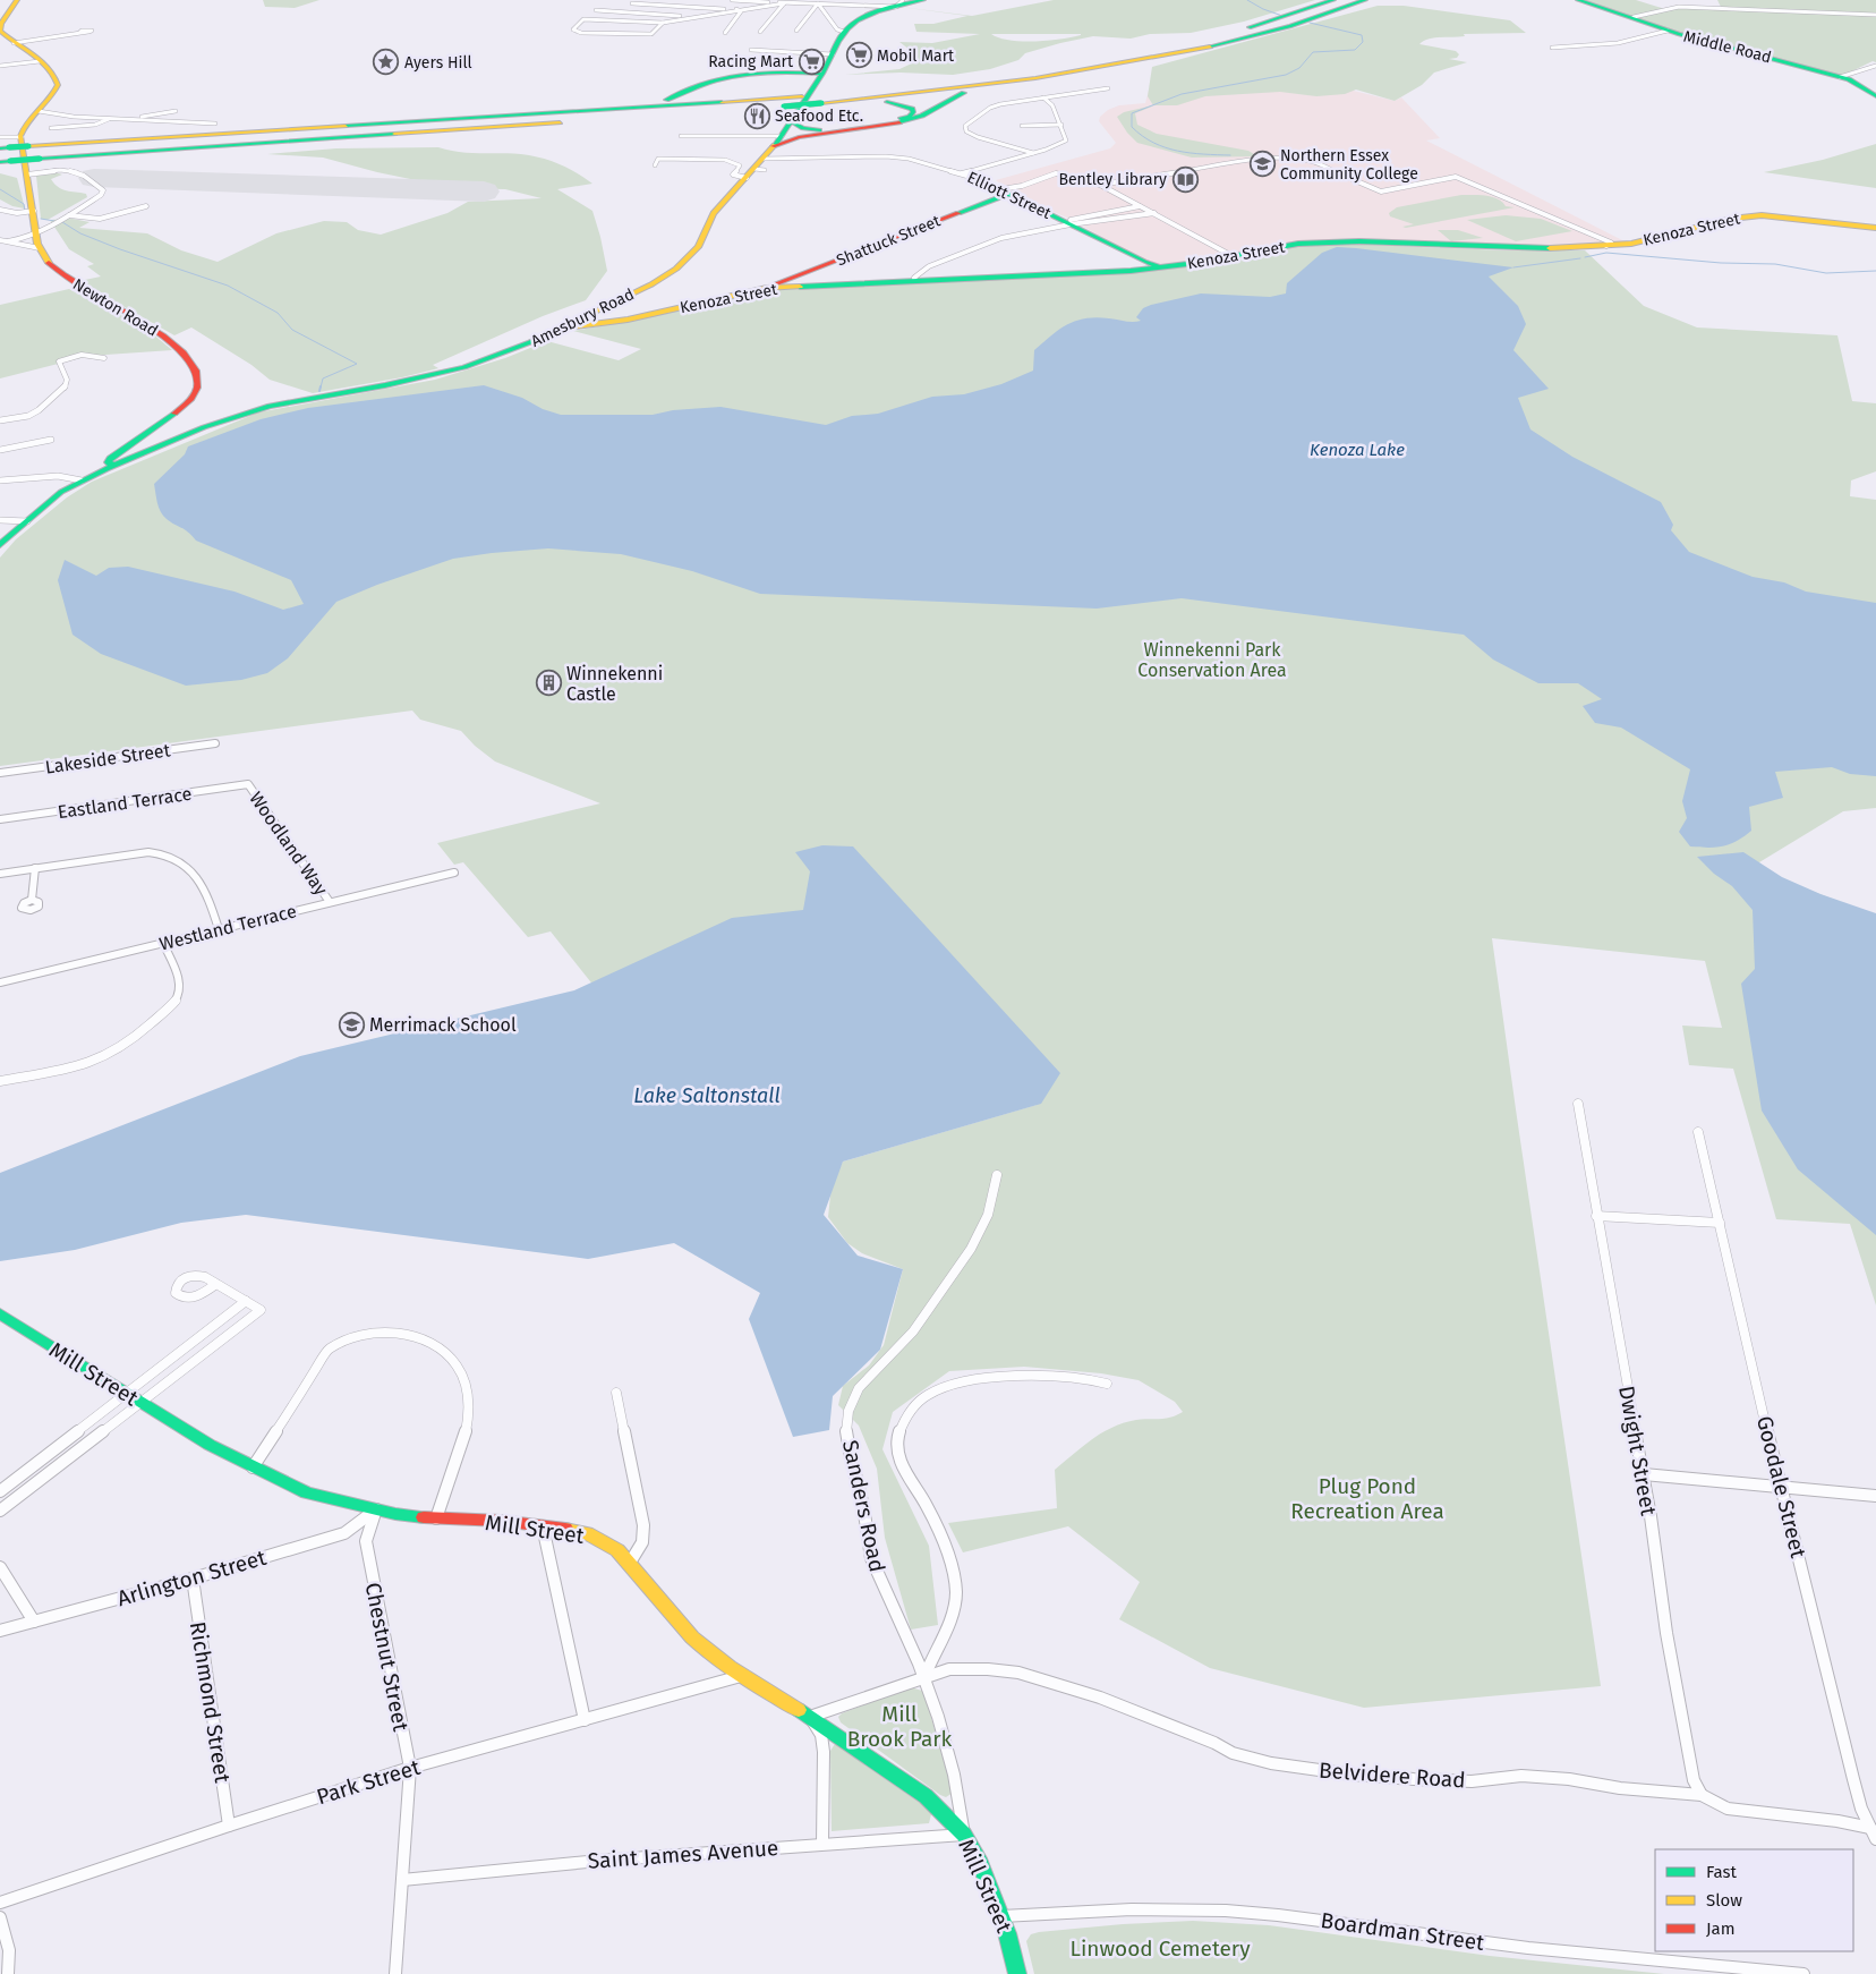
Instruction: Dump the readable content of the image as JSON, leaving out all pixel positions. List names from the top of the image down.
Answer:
{
  "streets": {
    "main road": [
      "Middle Road",
      "Elliott Street",
      "Kenoza Street",
      "Shattuck Street",
      "Newton Road",
      "Amesbury Road",
      "Mill Street"
    ],
    "street": [
      "Lakeside Street",
      "Eastland Terrace",
      "Woodland Way",
      "Westland Terrace",
      "Dwight Street",
      "Goodale Street",
      "Sanders Road",
      "Arlington Street",
      "Chestnut Street",
      "Richmond Street",
      "Belvidere Road",
      "Park Street",
      "Saint James Avenue",
      "Boardman Street"
    ]
  },
  "crossings": [
    ["Elliott Street", "Kenoza Street"],
    ["Elliott Street", "Shattuck Street"],
    ["Elliott Street", "Amesbury Road"],
    ["Kenoza Street", "Shattuck Street"],
    ["Kenoza Street", "Amesbury Road"],
    ["Newton Road", "Amesbury Road"],
    ["Eastland Terrace", "Woodland Way"],
    ["Woodland Way", "Westland Terrace"],
    ["Mill Street", "Sanders Road"],
    ["Mill Street", "Arlington Street"],
    ["Mill Street", "Chestnut Street"],
    ["Mill Street", "Belvidere Road"],
    ["Mill Street", "Park Street"],
    ["Mill Street", "Saint James Avenue"],
    ["Mill Street", "Boardman Street"],
    ["Dwight Street", "Belvidere Road"],
    ["Goodale Street", "Belvidere Road"],
    ["Sanders Road", "Belvidere Road"],
    ["Sanders Road", "Saint James Avenue"],
    ["Arlington Street", "Chestnut Street"],
    ["Arlington Street", "Richmond Street"],
    ["Chestnut Street", "Park Street"],
    ["Chestnut Street", "Saint James Avenue"],
    ["Richmond Street", "Park Street"]
  ],
  "water": ["Kenoza Lake", "Lake Saltonstall"],
  "parks": [
    "Winnekenni Park Conservation Area",
    "Plug Pond Recreation Area",
    "Mill Brook Park",
    "Linwood Cemetery"
  ],
  "places": {
    "supermarket": ["Mobil Mart", "Racing Mart"],
    "place": ["Ayers Hill"],
    "restaurant": ["Seafood Etc."],
    "school or university": ["Northern Essex Community College", "Merrimack School"],
    "library": ["Bentley Library"],
    "building": ["Winnekenni Castle"]
  },
  "legend": ["Fast", "Slow", "Jam"]
}
